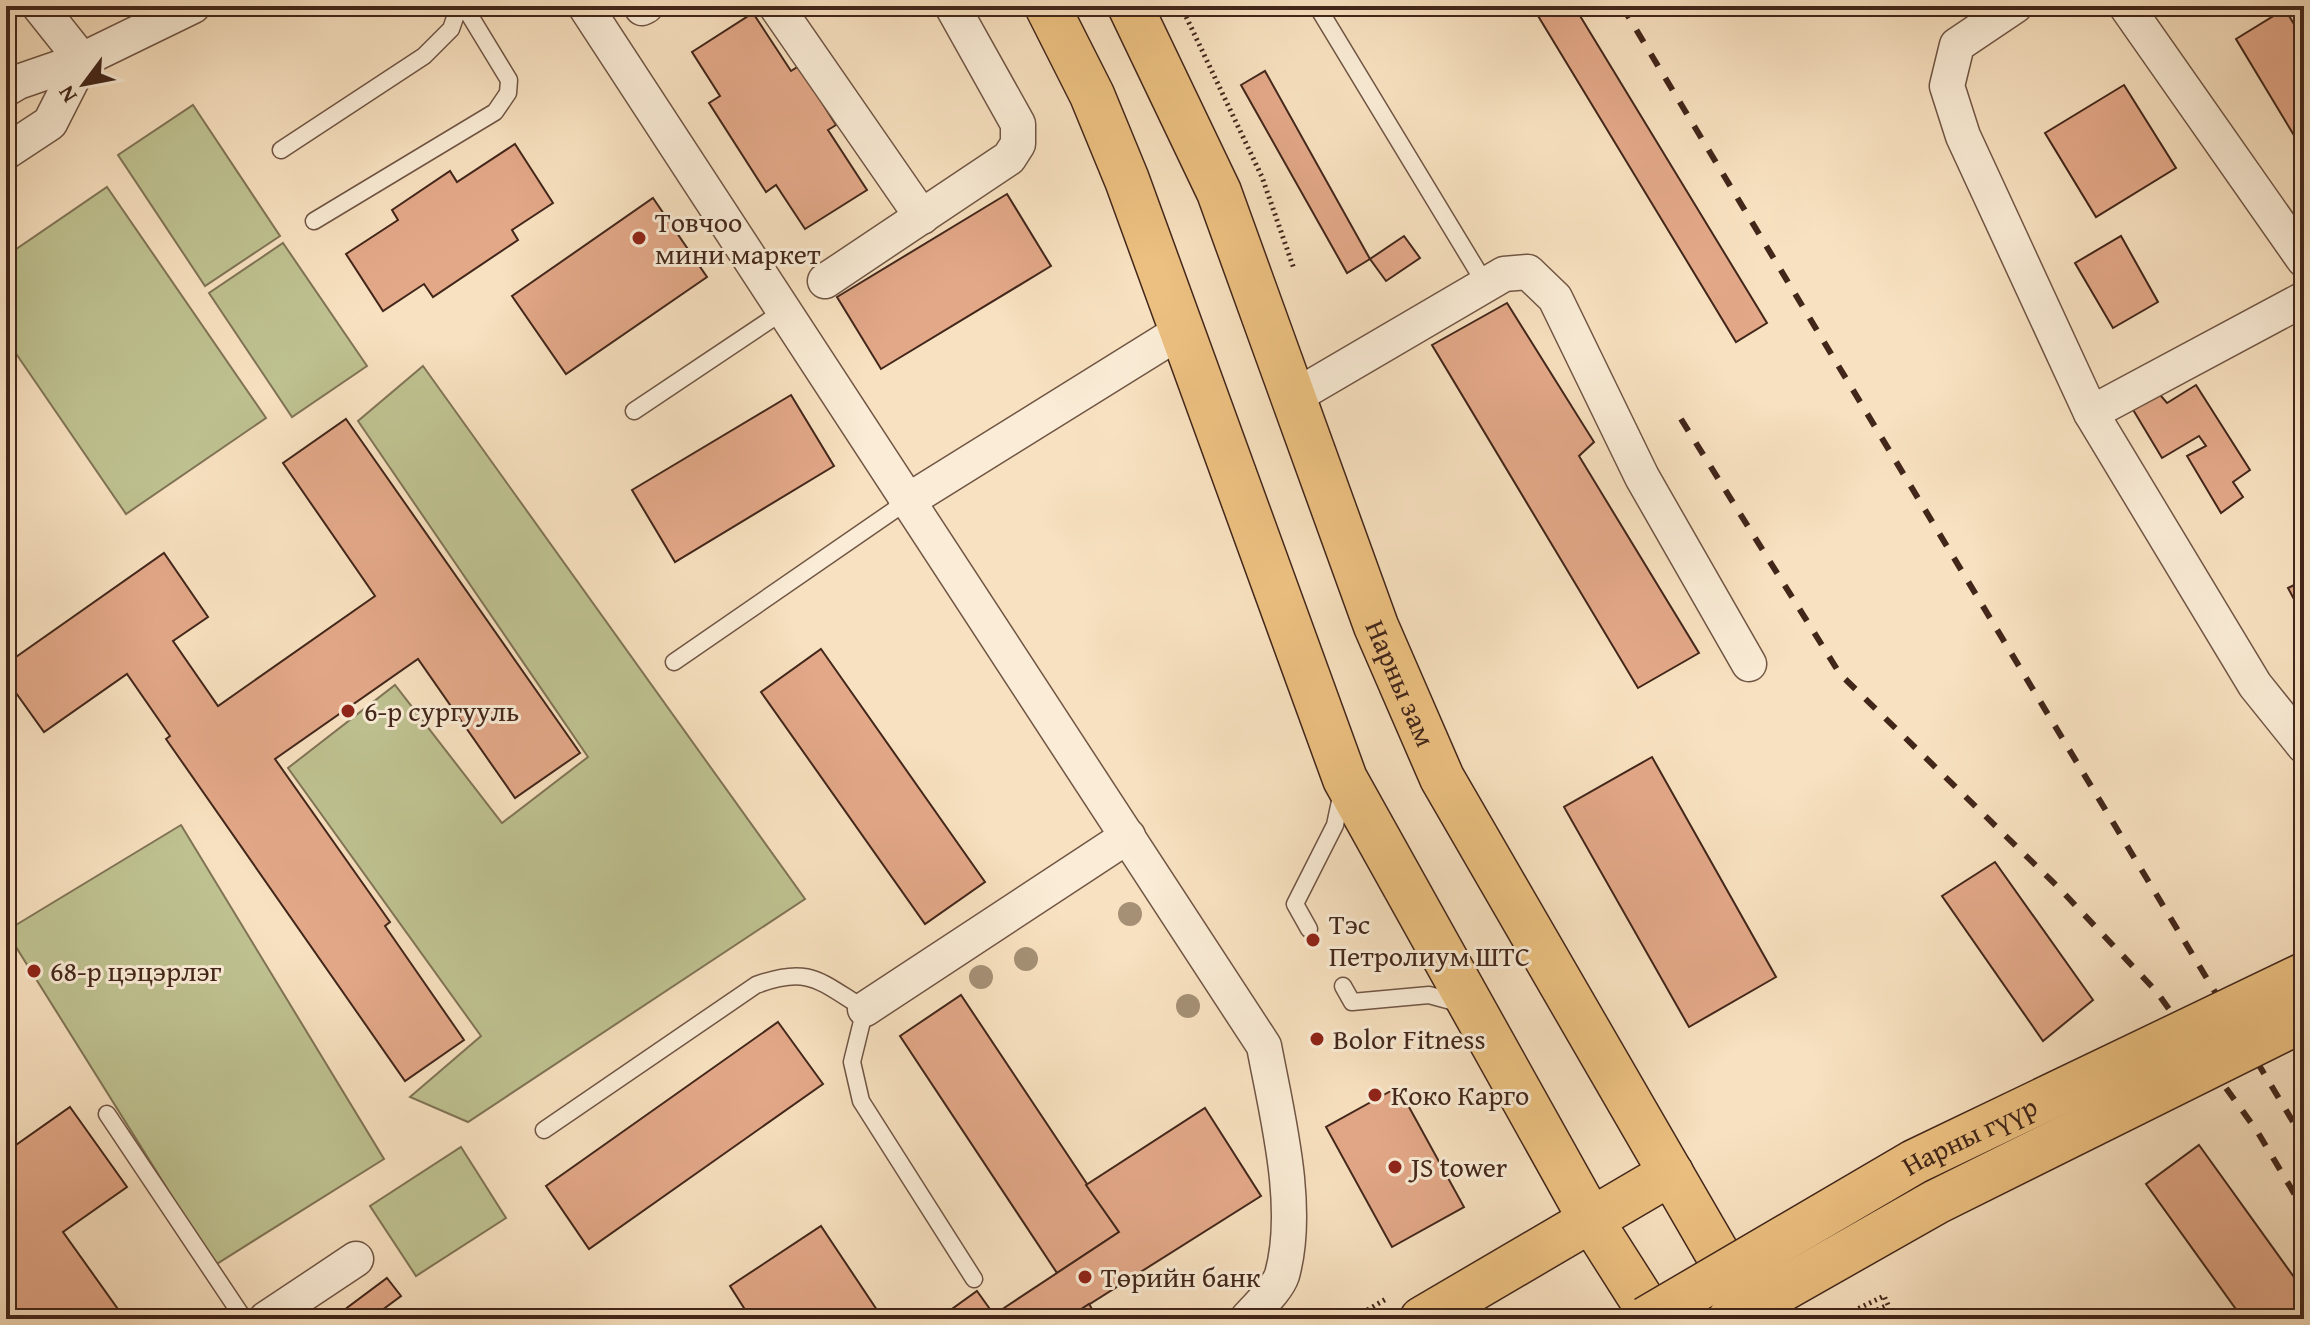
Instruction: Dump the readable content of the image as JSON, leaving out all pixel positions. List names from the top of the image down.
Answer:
{
  "streets": {
    "main road": ["Нарны зам", "Нарны гүүр"]
  },
  "places": [
    "Товчоо мини маркет",
    "6-р сургууль",
    "Тэс Петролиум ШТС",
    "68-р цэцэрлэг",
    "Bolor Fitness",
    "Коко Карго",
    "JS tower",
    "Төрийн банк"
  ],
  "north": "bottom left"
}
